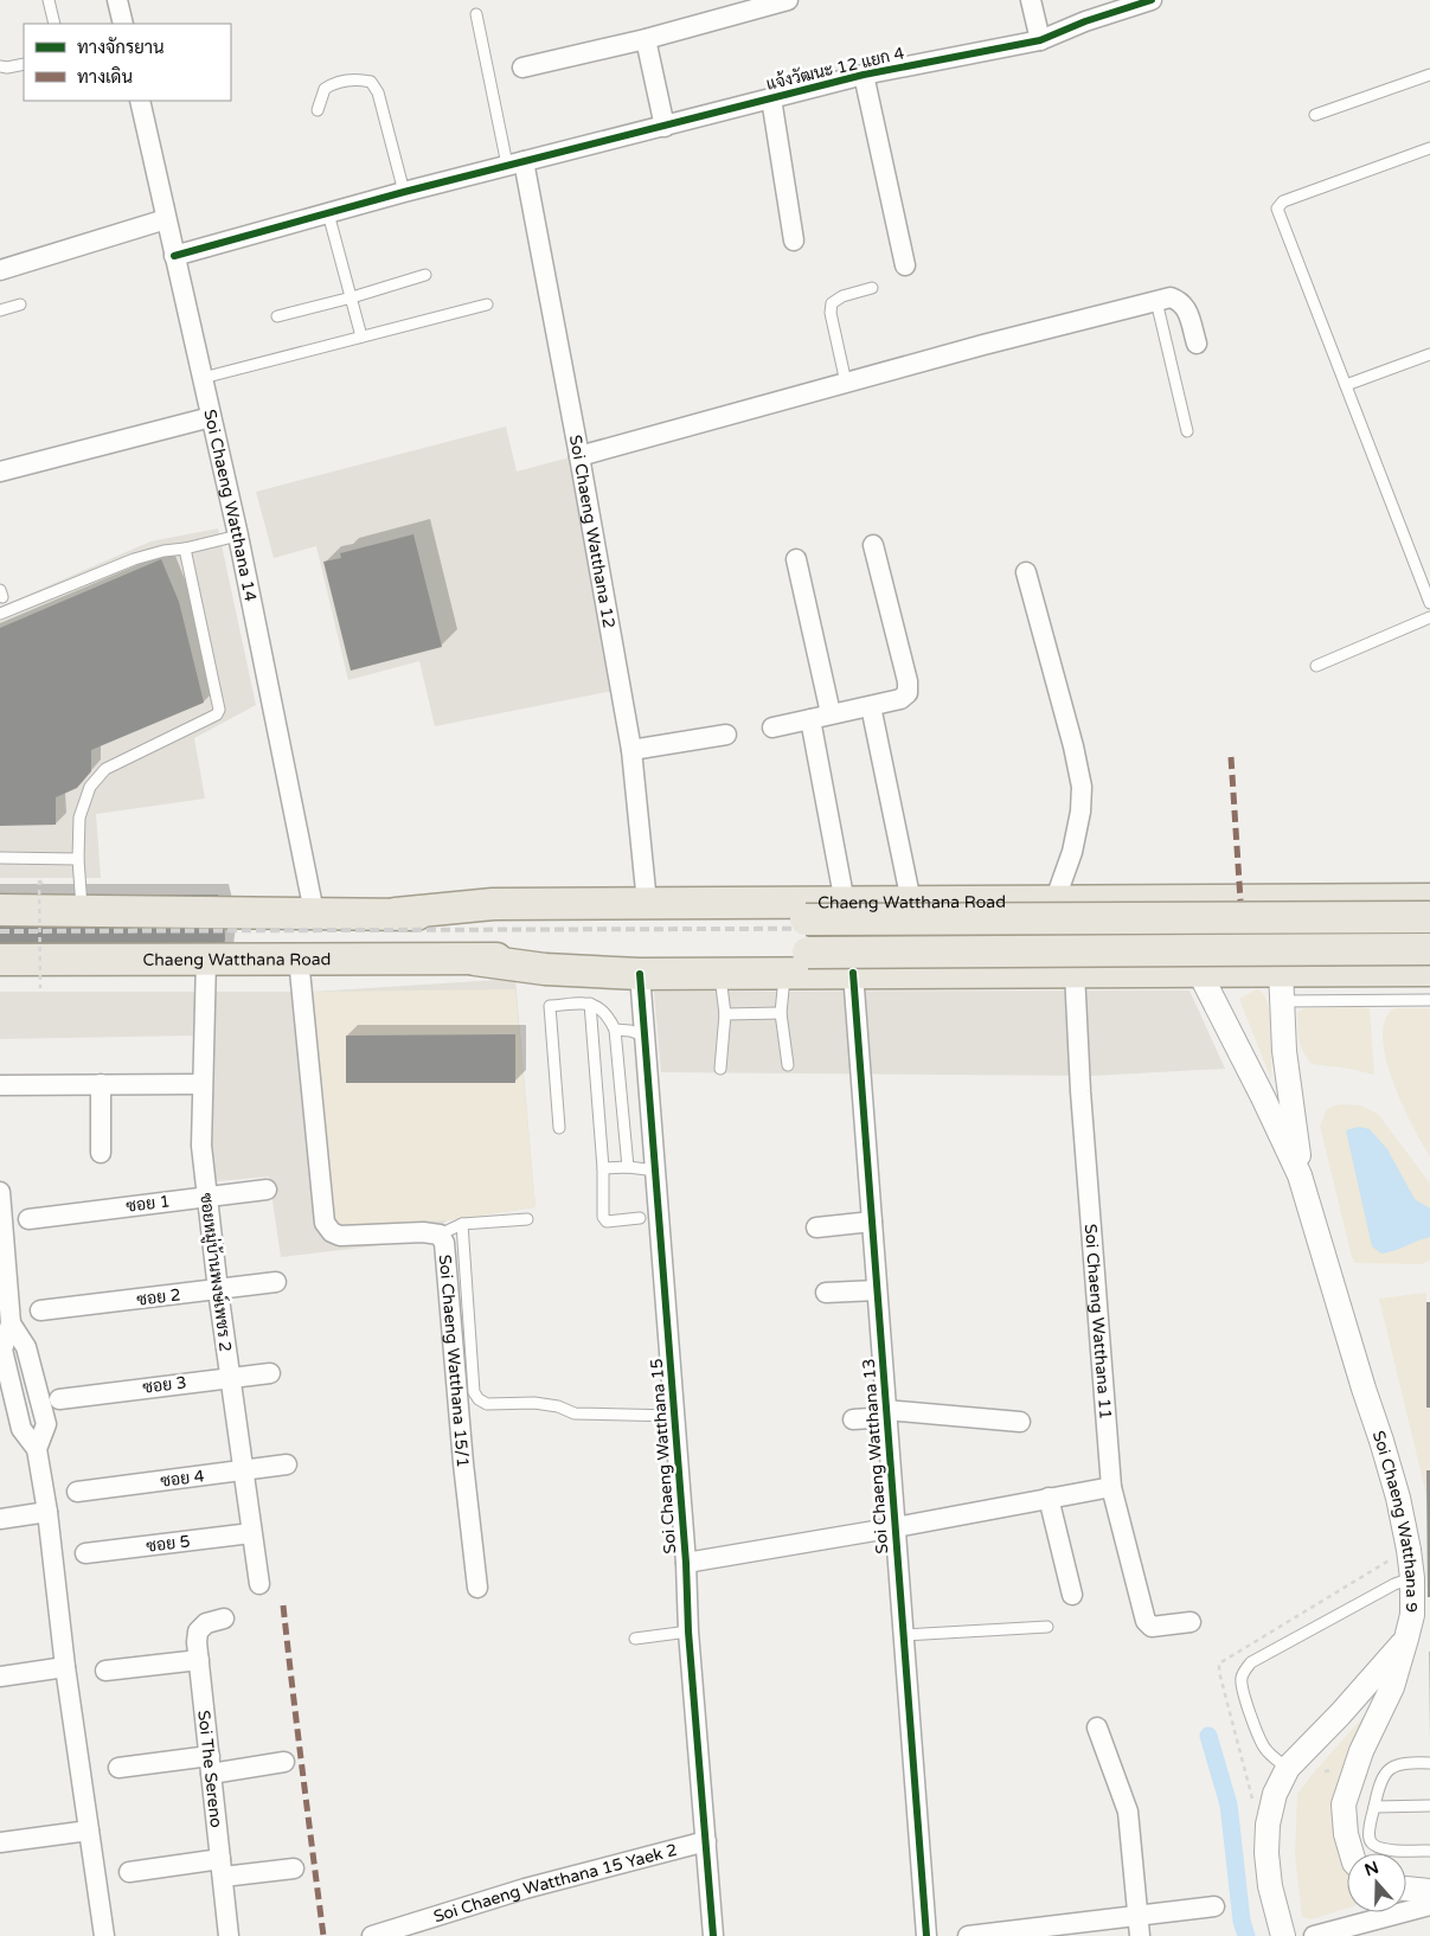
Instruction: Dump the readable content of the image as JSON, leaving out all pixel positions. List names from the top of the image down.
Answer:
{
  "streets": {
    "main road": ["Chaeng Watthana Road"],
    "street": [
      "แจ้งวัฒนะ 12 แยก 4",
      "Soi Chaeng Watthana 14",
      "Soi Chaeng Watthana 12",
      "ซอย 1",
      "ซอยหมู่บ้านพงษ์เพชร 2",
      "ซอย 2",
      "Soi Chaeng Watthana 11",
      "Soi Chaeng Watthana 15/1",
      "ซอย 3",
      "Soi Chaeng Watthana 15",
      "Soi Chaeng Watthana 13",
      "ซอย 4",
      "Soi Chaeng Watthana 9",
      "ซอย 5",
      "Soi The Sereno",
      "Soi Chaeng Watthana 15 Yaek 2"
    ]
  },
  "crossings": [
    ["แจ้งวัฒนะ 12 แยก 4", "Soi Chaeng Watthana 14"],
    ["แจ้งวัฒนะ 12 แยก 4", "Soi Chaeng Watthana 12"],
    ["Soi Chaeng Watthana 14", "Chaeng Watthana Road"],
    ["Soi Chaeng Watthana 12", "Chaeng Watthana Road"],
    ["Chaeng Watthana Road", "ซอยหมู่บ้านพงษ์เพชร 2"],
    ["Chaeng Watthana Road", "Soi Chaeng Watthana 11"],
    ["Chaeng Watthana Road", "Soi Chaeng Watthana 15/1"],
    ["Chaeng Watthana Road", "Soi Chaeng Watthana 15"],
    ["Chaeng Watthana Road", "Soi Chaeng Watthana 13"],
    ["Chaeng Watthana Road", "Soi Chaeng Watthana 9"],
    ["ซอย 1", "ซอยหมู่บ้านพงษ์เพชร 2"],
    ["ซอยหมู่บ้านพงษ์เพชร 2", "ซอย 2"],
    ["ซอยหมู่บ้านพงษ์เพชร 2", "ซอย 3"],
    ["ซอยหมู่บ้านพงษ์เพชร 2", "ซอย 4"],
    ["ซอยหมู่บ้านพงษ์เพชร 2", "ซอย 5"],
    ["Soi Chaeng Watthana 15", "Soi Chaeng Watthana 15 Yaek 2"]
  ],
  "legend": ["ทางจักรยาน", "ทางเดิน"],
  "north": "top"
}
